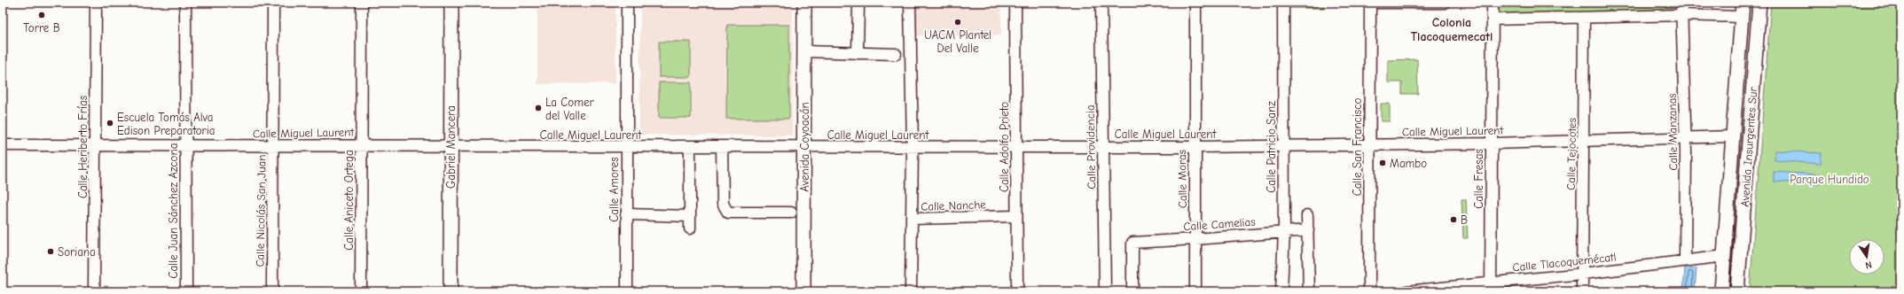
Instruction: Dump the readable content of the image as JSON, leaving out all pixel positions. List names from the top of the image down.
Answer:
{
  "streets": {
    "main road": ["Gabriel Mancera", "Avenida Coyoacán", "Avenida Insurgentes Sur"],
    "street": [
      "Calle Miguel Laurent",
      "Calle Manzanas",
      "Calle Heriberto Frías",
      "Calle Adolfo Prieto",
      "Calle Providencia",
      "Calle Patricio Sanz",
      "Calle San Francisco",
      "Calle Tejocotes",
      "Calle Moras",
      "Calle Fresas",
      "Calle Amores",
      "Calle Aniceto Ortega",
      "Calle Nanche",
      "Calle Juan Sánchez Azcona",
      "Calle Nicolás San Juan",
      "Calle Camelias",
      "Calle Tlacoquemécatl"
    ]
  },
  "crossings": [
    ["Calle Miguel Laurent", "Calle Manzanas"],
    ["Calle Miguel Laurent", "Calle Heriberto Frías"],
    ["Calle Miguel Laurent", "Gabriel Mancera"],
    ["Calle Miguel Laurent", "Avenida Coyoacán"],
    ["Calle Miguel Laurent", "Calle Adolfo Prieto"],
    ["Calle Miguel Laurent", "Calle Providencia"],
    ["Calle Miguel Laurent", "Calle Patricio Sanz"],
    ["Calle Miguel Laurent", "Calle San Francisco"],
    ["Calle Miguel Laurent", "Avenida Insurgentes Sur"],
    ["Calle Miguel Laurent", "Calle Tejocotes"],
    ["Calle Miguel Laurent", "Calle Moras"],
    ["Calle Miguel Laurent", "Calle Fresas"],
    ["Calle Miguel Laurent", "Calle Amores"],
    ["Calle Miguel Laurent", "Calle Aniceto Ortega"],
    ["Calle Miguel Laurent", "Calle Juan Sánchez Azcona"],
    ["Calle Miguel Laurent", "Calle Nicolás San Juan"],
    ["Calle Manzanas", "Calle Tlacoquemécatl"],
    ["Calle Adolfo Prieto", "Calle Nanche"],
    ["Calle Patricio Sanz", "Calle Camelias"],
    ["Avenida Insurgentes Sur", "Calle Tlacoquemécatl"],
    ["Calle Tejocotes", "Calle Tlacoquemécatl"],
    ["Calle Moras", "Calle Camelias"],
    ["Calle Fresas", "Calle Tlacoquemécatl"]
  ],
  "districts": ["Colonia Tlacoquemecatl"],
  "parks": ["Parque Hundido"],
  "places": [
    "Torre B",
    "UACM Plantel Del Valle",
    "La Comer del Valle",
    "Escuela Tomás Alva Edison Preparatoria",
    "Mambo",
    "B",
    "Soriana"
  ],
  "north": "bottom"
}
